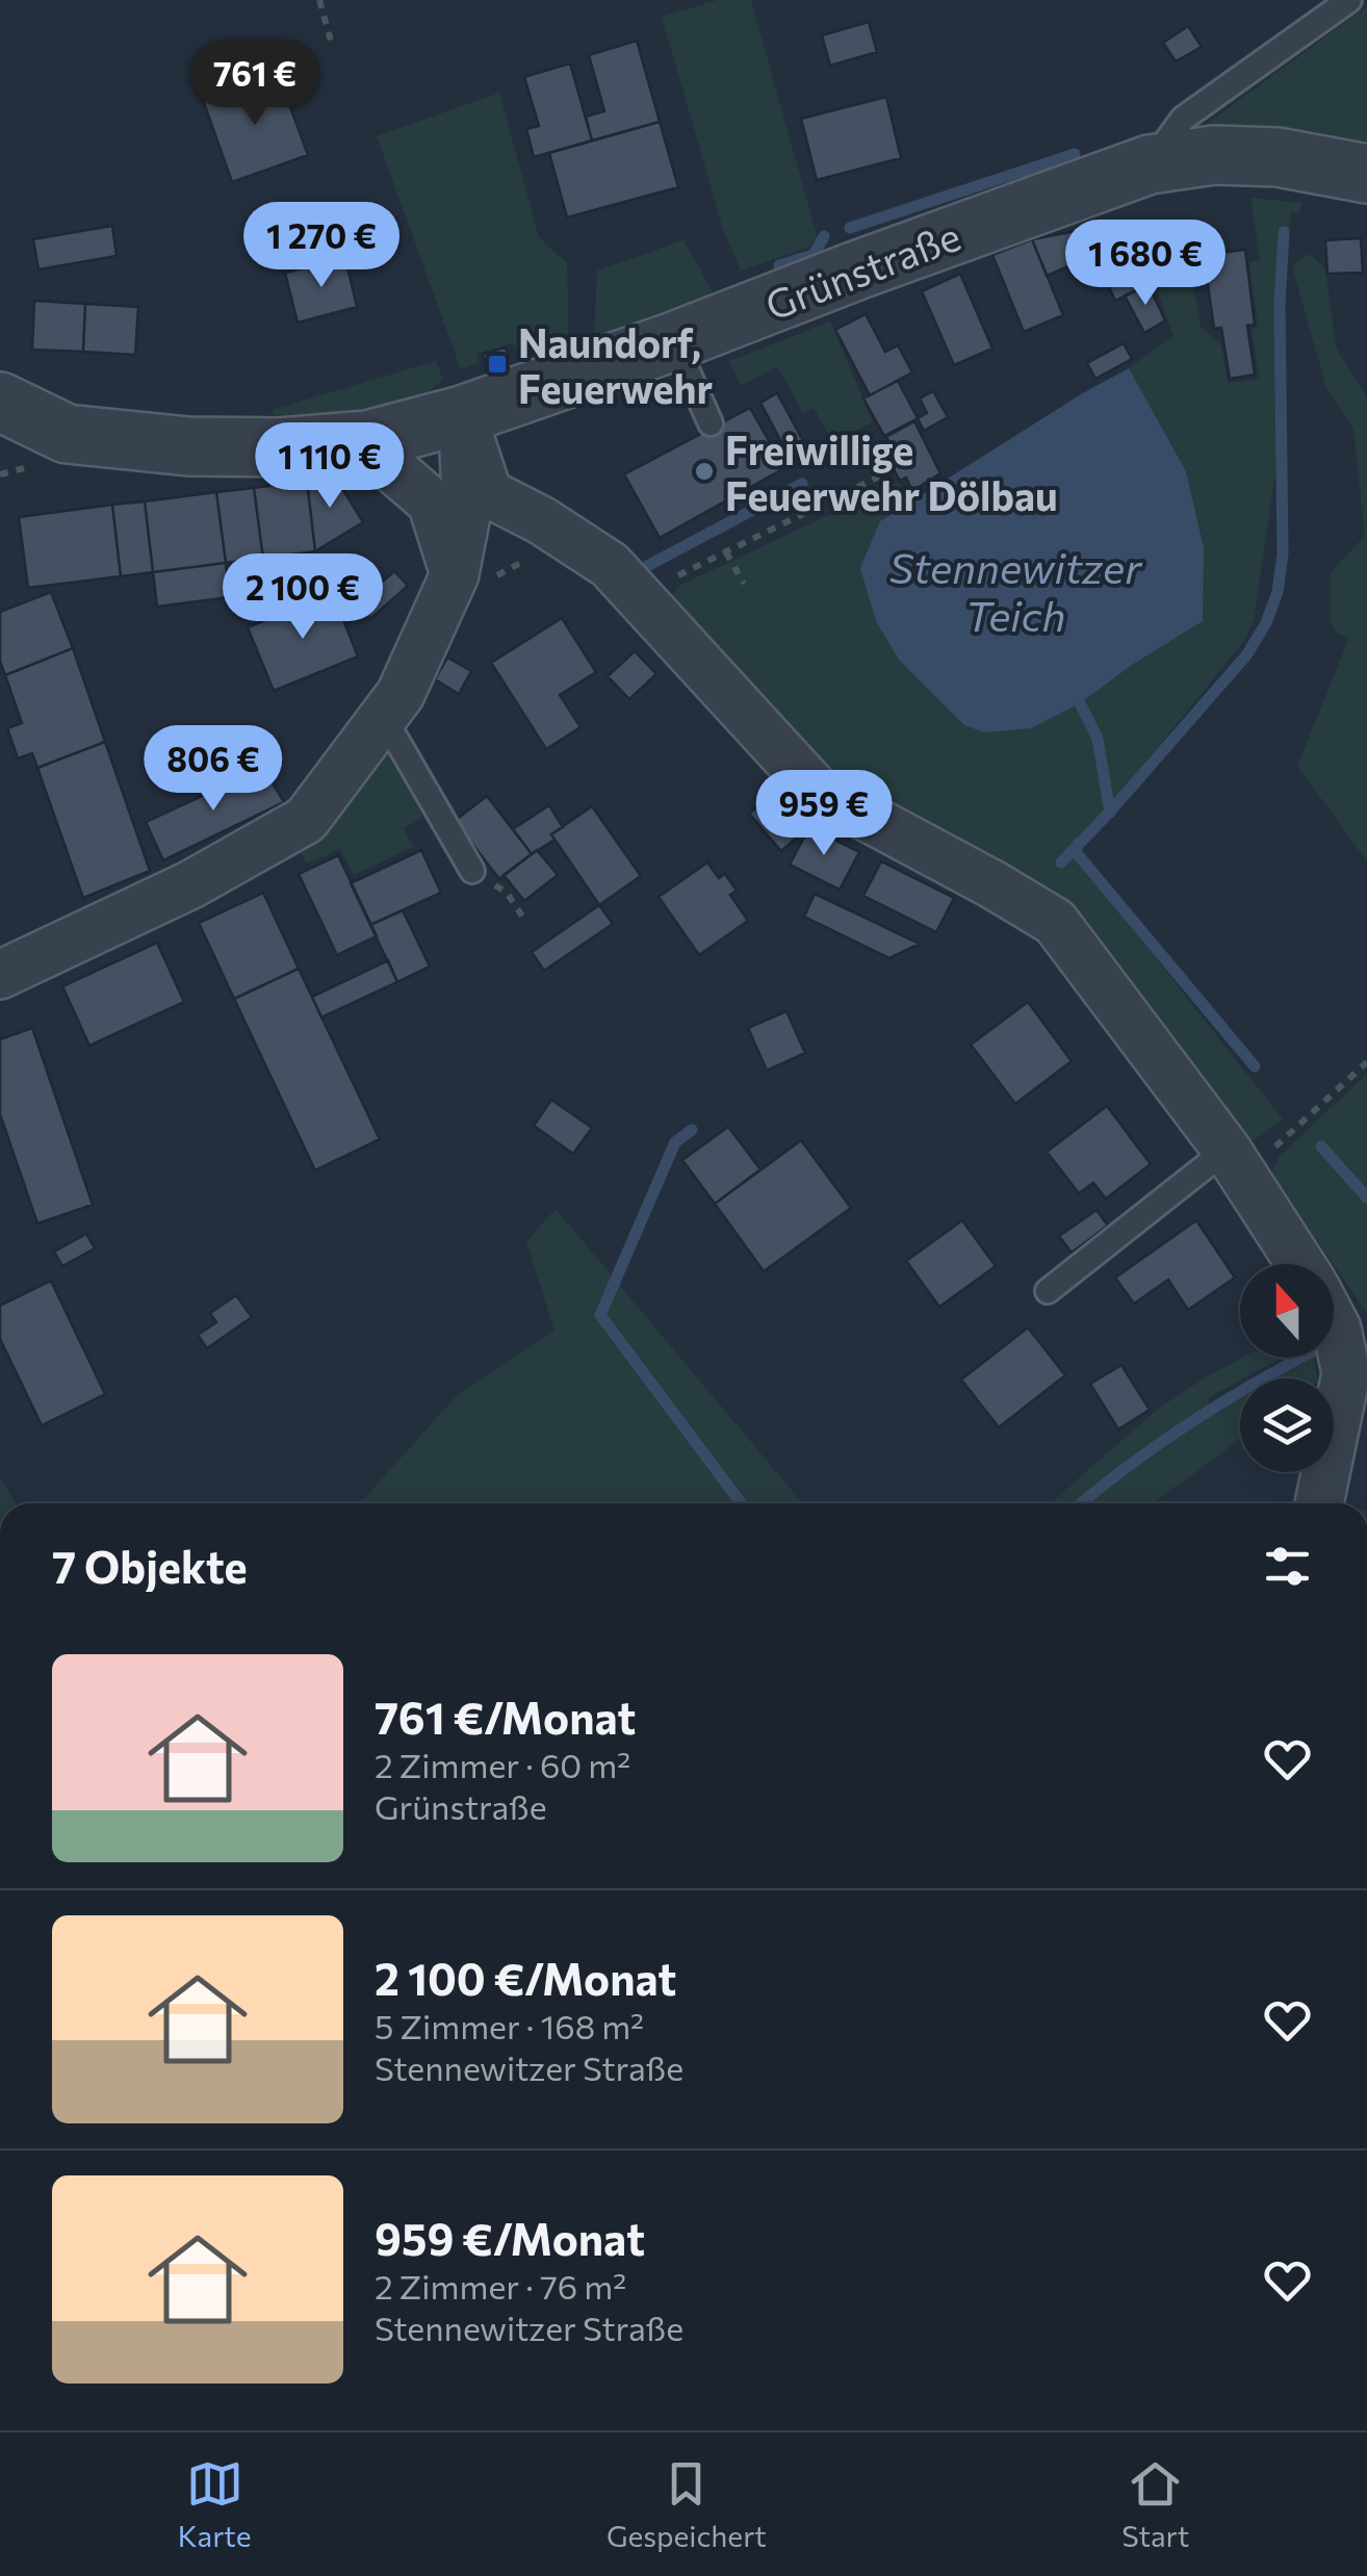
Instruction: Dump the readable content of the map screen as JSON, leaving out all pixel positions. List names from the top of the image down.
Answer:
{
  "streets": {
    "street": ["Grünstraße"]
  },
  "water": ["Stennewitzer Teich"],
  "places": {
    "transit": ["Naundorf, Feuerwehr"],
    "other": ["Freiwillige Feuerwehr Dölbau"]
  },
  "north": "top",
  "page": {
    "price": [
      "761 €",
      "1 270 €",
      "1 680 €",
      "1 110 €",
      "2 100 €",
      "806 €",
      "959 €"
    ],
    "heading": "7 Objekte",
    "list": [
      {
        "name": "761 €/Monat",
        "note": "2 Zimmer · 60 m² · Grünstraße"
      },
      {
        "name": "2 100 €/Monat",
        "note": "5 Zimmer · 168 m² · Stennewitzer Straße"
      },
      {
        "name": "959 €/Monat",
        "note": "2 Zimmer · 76 m² · Stennewitzer Straße"
      }
    ],
    "tabs": ["Karte", "Gespeichert", "Start"]
  }
}
